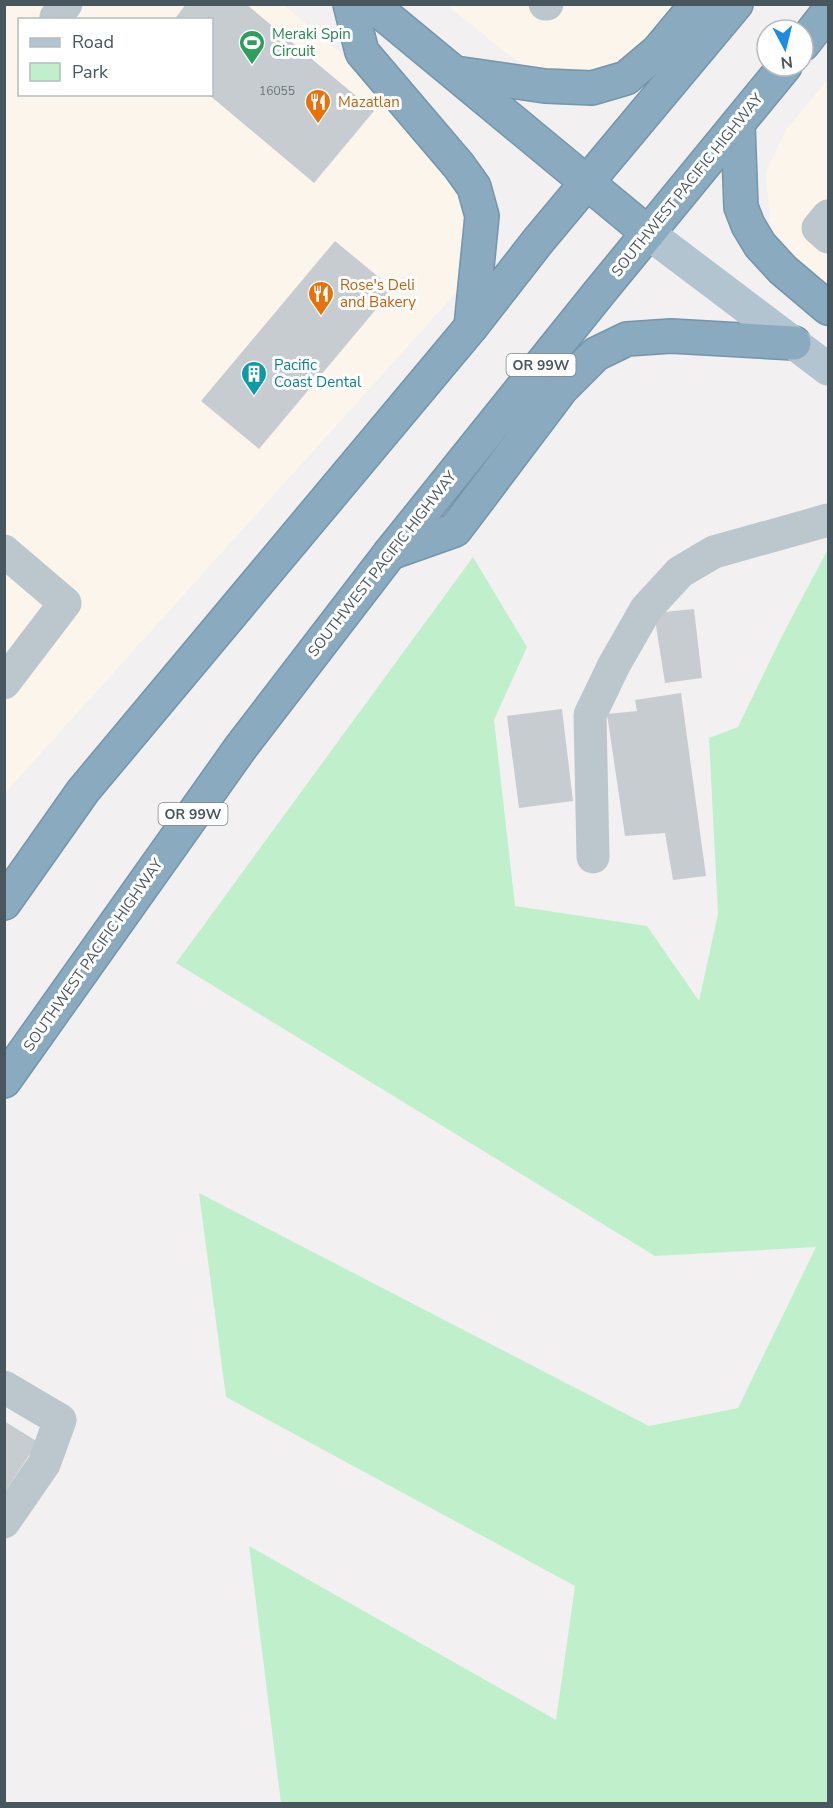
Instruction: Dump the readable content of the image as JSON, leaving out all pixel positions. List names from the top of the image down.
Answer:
{
  "streets": {
    "highway": ["SOUTHWEST PACIFIC HIGHWAY", "OR 99W"]
  },
  "places": {
    "sports": ["Meraki Spin Circuit"],
    "restaurant": ["Mazatlan", "Rose's Deli and Bakery"],
    "building": ["Pacific Coast Dental"]
  },
  "house_numbers": ["16055"],
  "legend": ["Road", "Park"],
  "north": "bottom"
}
